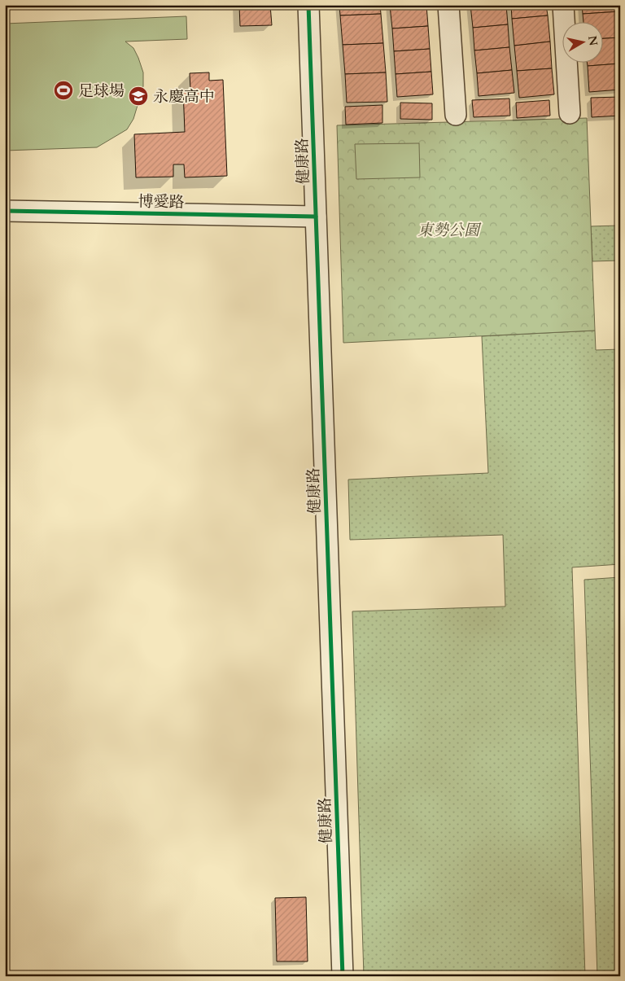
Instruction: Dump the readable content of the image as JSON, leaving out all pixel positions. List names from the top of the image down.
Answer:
{
  "streets": {
    "street": ["健康路", "博愛路"]
  },
  "crossings": [
    ["健康路", "博愛路"]
  ],
  "parks": ["東勢公園"],
  "places": {
    "sports": ["足球場"],
    "school or university": ["永慶高中"]
  },
  "north": "right"
}
